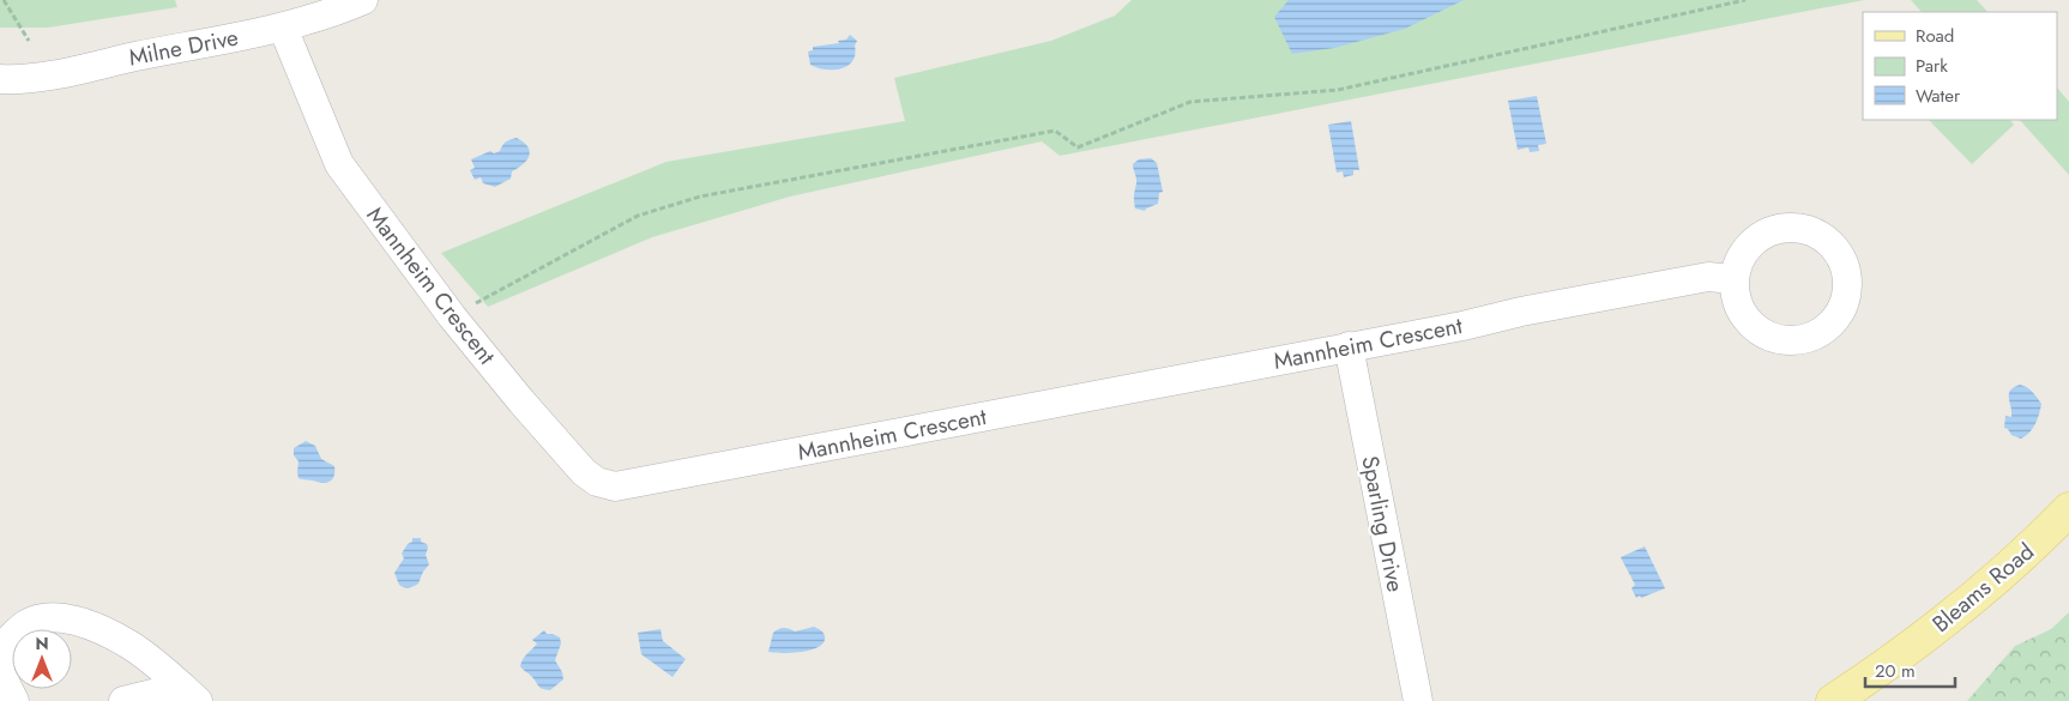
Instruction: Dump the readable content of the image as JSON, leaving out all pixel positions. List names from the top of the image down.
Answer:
{
  "streets": {
    "main road": ["Bleams Road"],
    "street": ["Milne Drive", "Mannheim Crescent", "Sparling Drive"]
  },
  "crossings": [
    ["Milne Drive", "Mannheim Crescent"],
    ["Mannheim Crescent", "Sparling Drive"]
  ],
  "legend": ["Road", "Park", "Water"],
  "scale_bar": "20 m",
  "north": "top"
}
